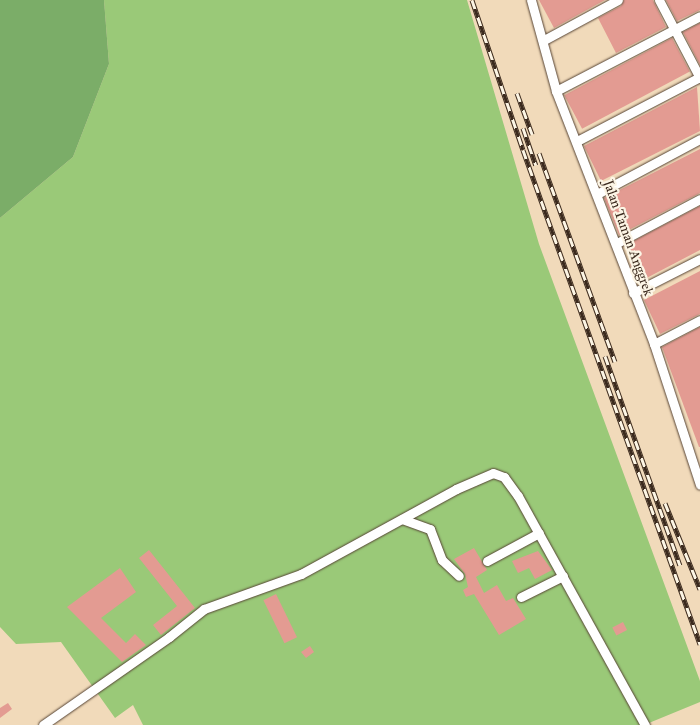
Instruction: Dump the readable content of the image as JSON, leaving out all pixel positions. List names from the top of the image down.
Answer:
{
  "streets": {
    "street": ["Jalan Taman Anggrek"]
  }
}
